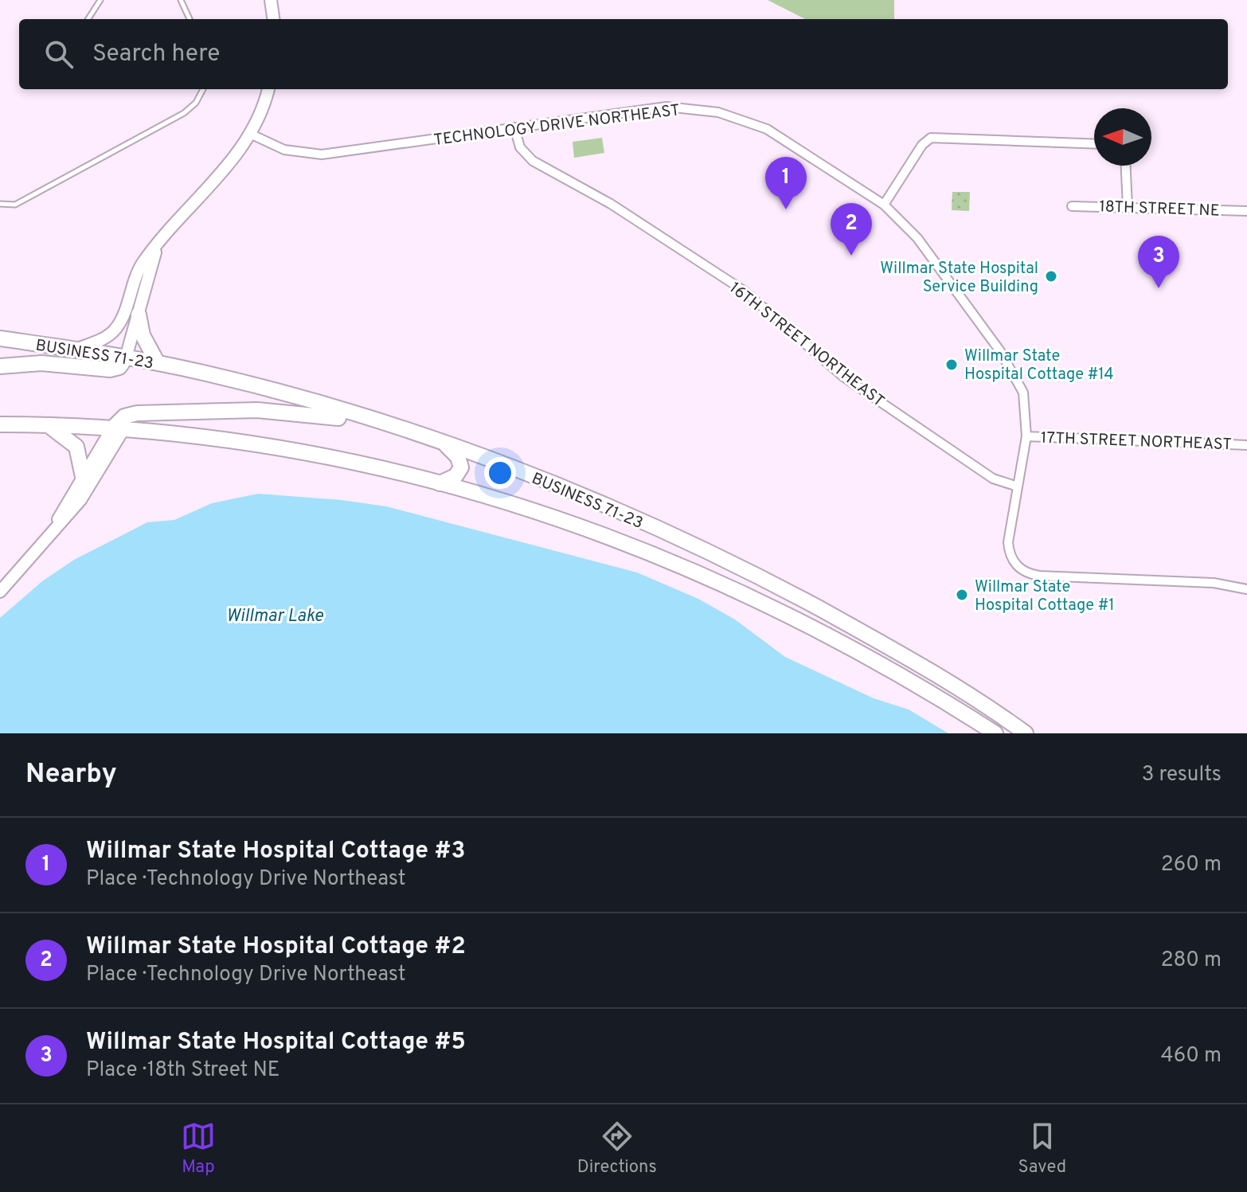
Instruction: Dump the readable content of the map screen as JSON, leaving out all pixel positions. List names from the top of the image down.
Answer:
{
  "streets": {
    "highway": ["BUSINESS 71-23"],
    "street": [
      "TECHNOLOGY DRIVE NORTHEAST",
      "18TH STREET NE",
      "16TH STREET NORTHEAST",
      "17TH STREET NORTHEAST"
    ]
  },
  "crossings": [
    ["TECHNOLOGY DRIVE NORTHEAST", "16TH STREET NORTHEAST"],
    ["TECHNOLOGY DRIVE NORTHEAST", "17TH STREET NORTHEAST"]
  ],
  "water": ["Willmar Lake"],
  "places": ["Willmar State Hospital Service Building", "Willmar State Hospital Cottage #14", "Willmar State Hospital Cottage #1"],
  "north": "left",
  "page": {
    "search": "Search here",
    "pins": ["1", "2", "3"],
    "heading": ["Nearby", "3 results"],
    "list": [
      {
        "mark": "1",
        "name": "Willmar State Hospital Cottage #3",
        "note": "Place · Technology Drive Northeast",
        "value": "260 m"
      },
      {
        "mark": "2",
        "name": "Willmar State Hospital Cottage #2",
        "note": "Place · Technology Drive Northeast",
        "value": "280 m"
      },
      {
        "mark": "3",
        "name": "Willmar State Hospital Cottage #5",
        "note": "Place · 18th Street NE",
        "value": "460 m"
      }
    ],
    "nav": ["Map", "Directions", "Saved"]
  }
}
